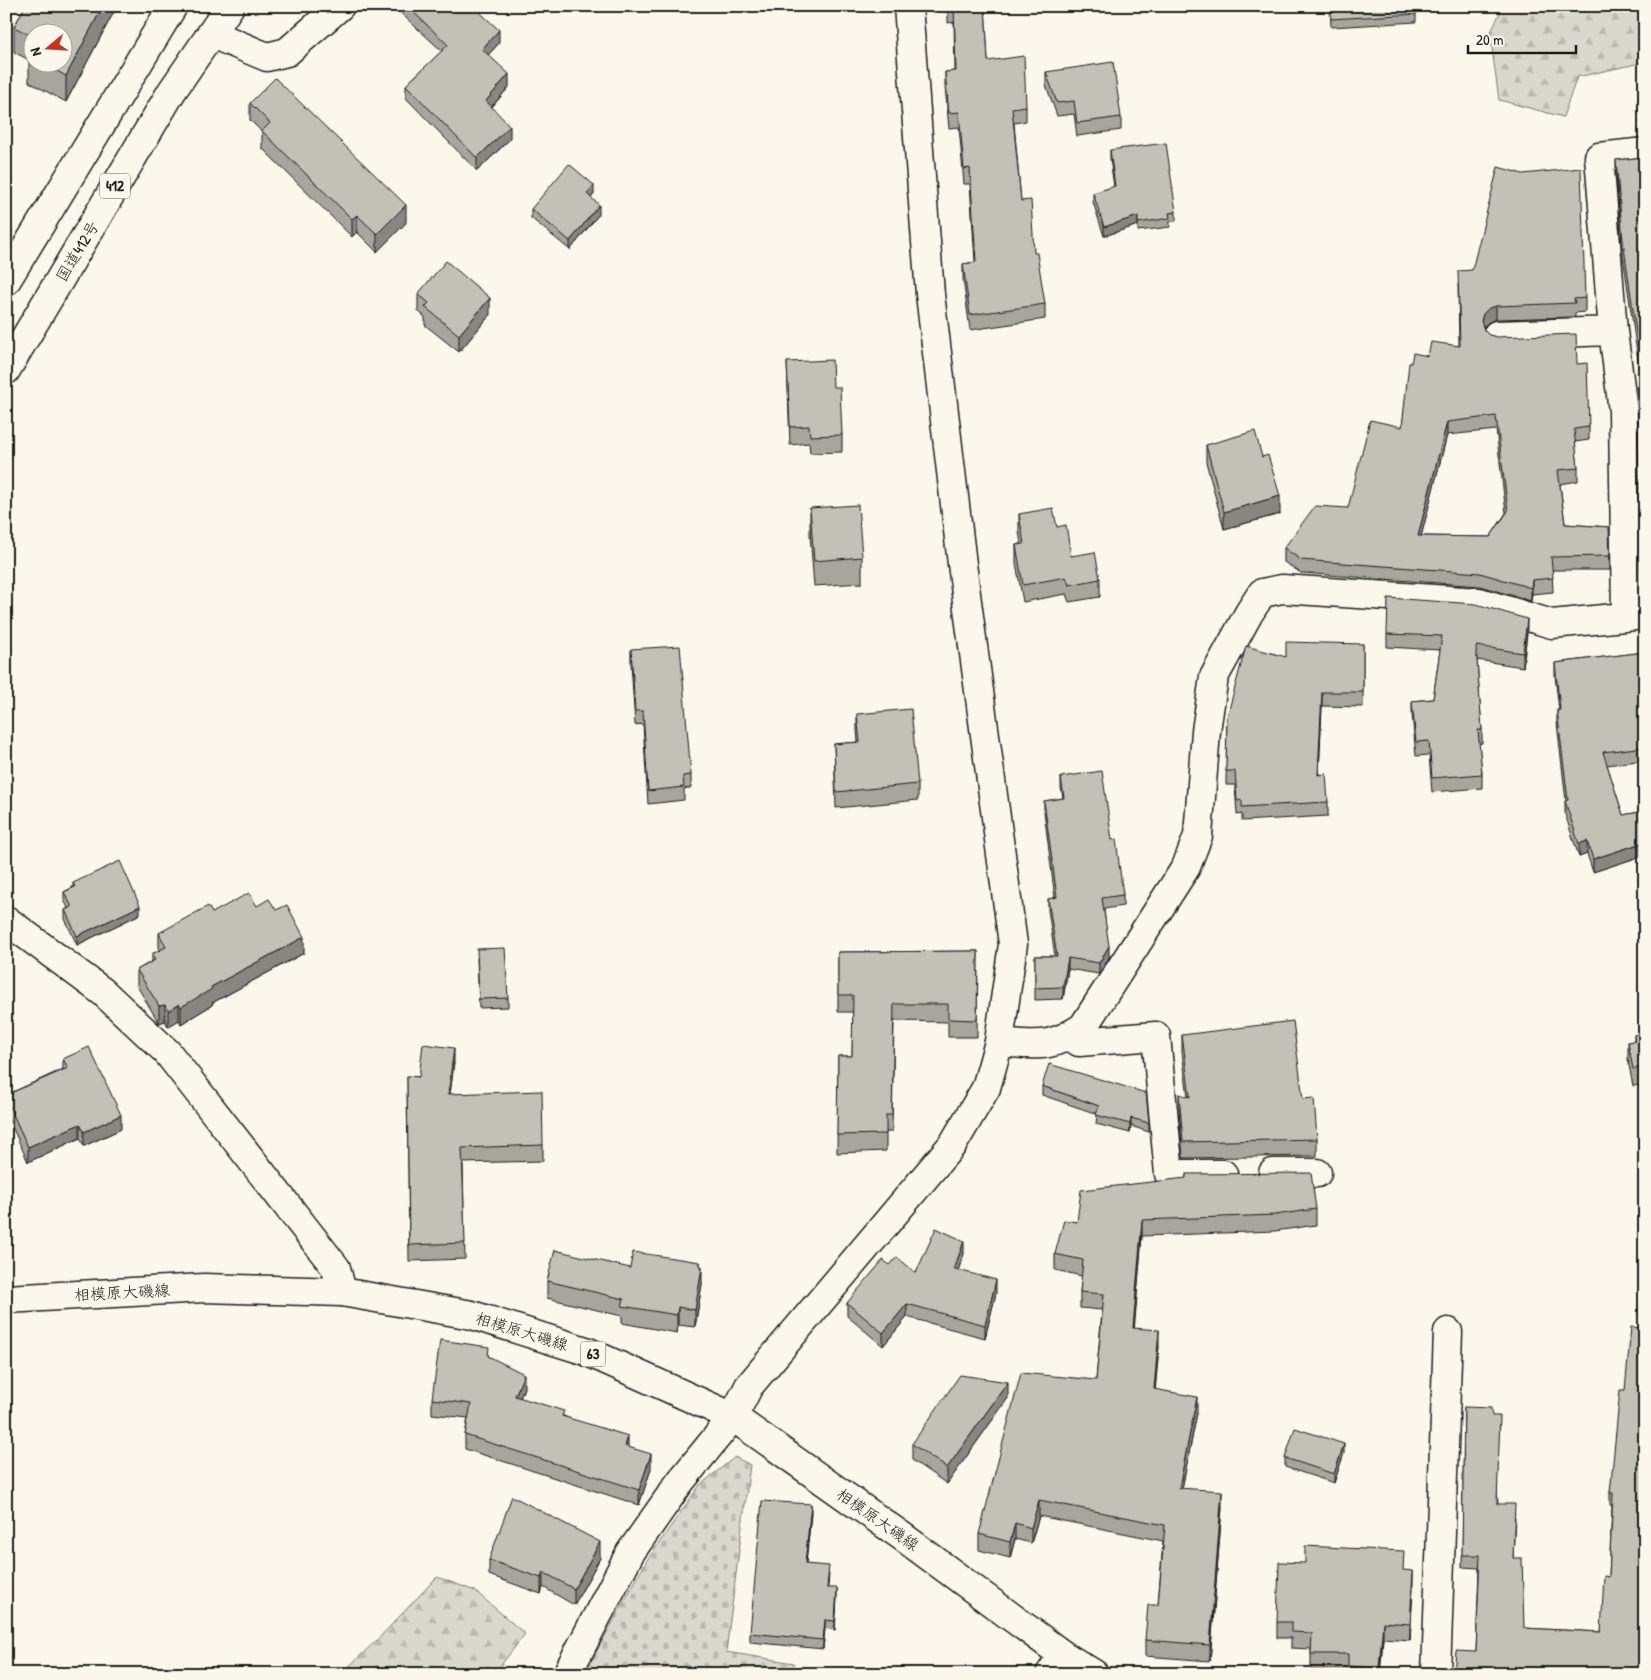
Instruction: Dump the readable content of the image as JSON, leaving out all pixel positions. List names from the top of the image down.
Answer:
{
  "streets": {
    "main road": [
      "412",
      "国道412号",
      "相模原大磯線",
      "63"
    ]
  },
  "scale_bar": "20 m",
  "north": "left"
}
